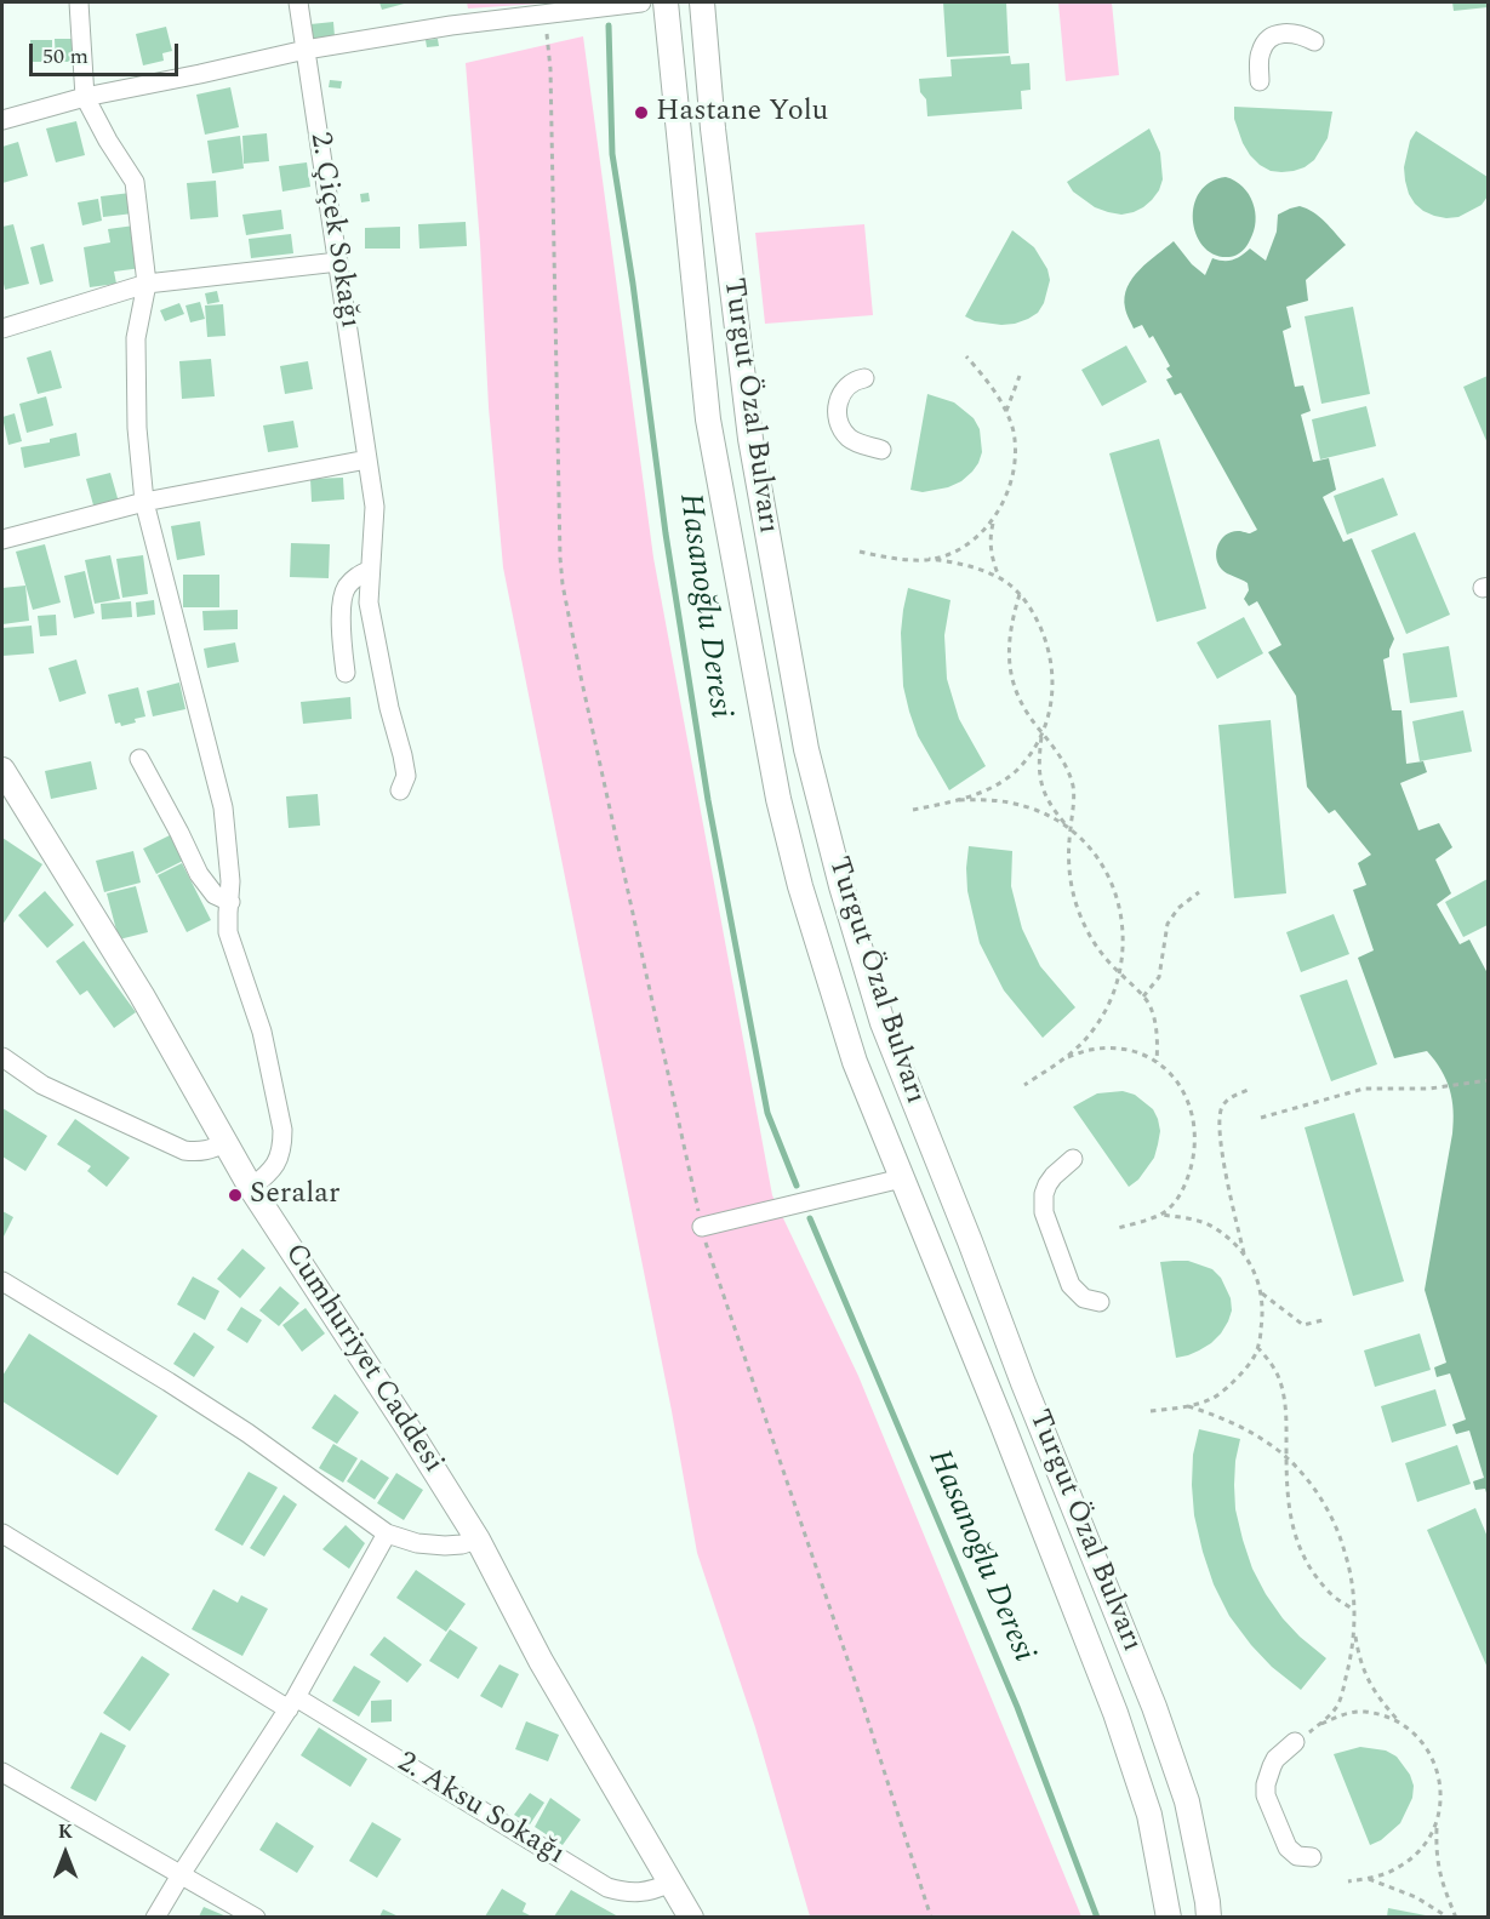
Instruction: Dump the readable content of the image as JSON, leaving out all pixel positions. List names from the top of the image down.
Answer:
{
  "streets": {
    "main road": ["Turgut Özal Bulvarı", "Cumhuriyet Caddesi"],
    "street": ["2. Çiçek Sokağı", "2. Aksu Sokağı"]
  },
  "crossings": [
    ["Cumhuriyet Caddesi", "2. Aksu Sokağı"]
  ],
  "water": ["Hasanoğlu Deresi"],
  "places": ["Hastane Yolu", "Seralar"],
  "scale_bar": "50 m",
  "north": "top"
}
